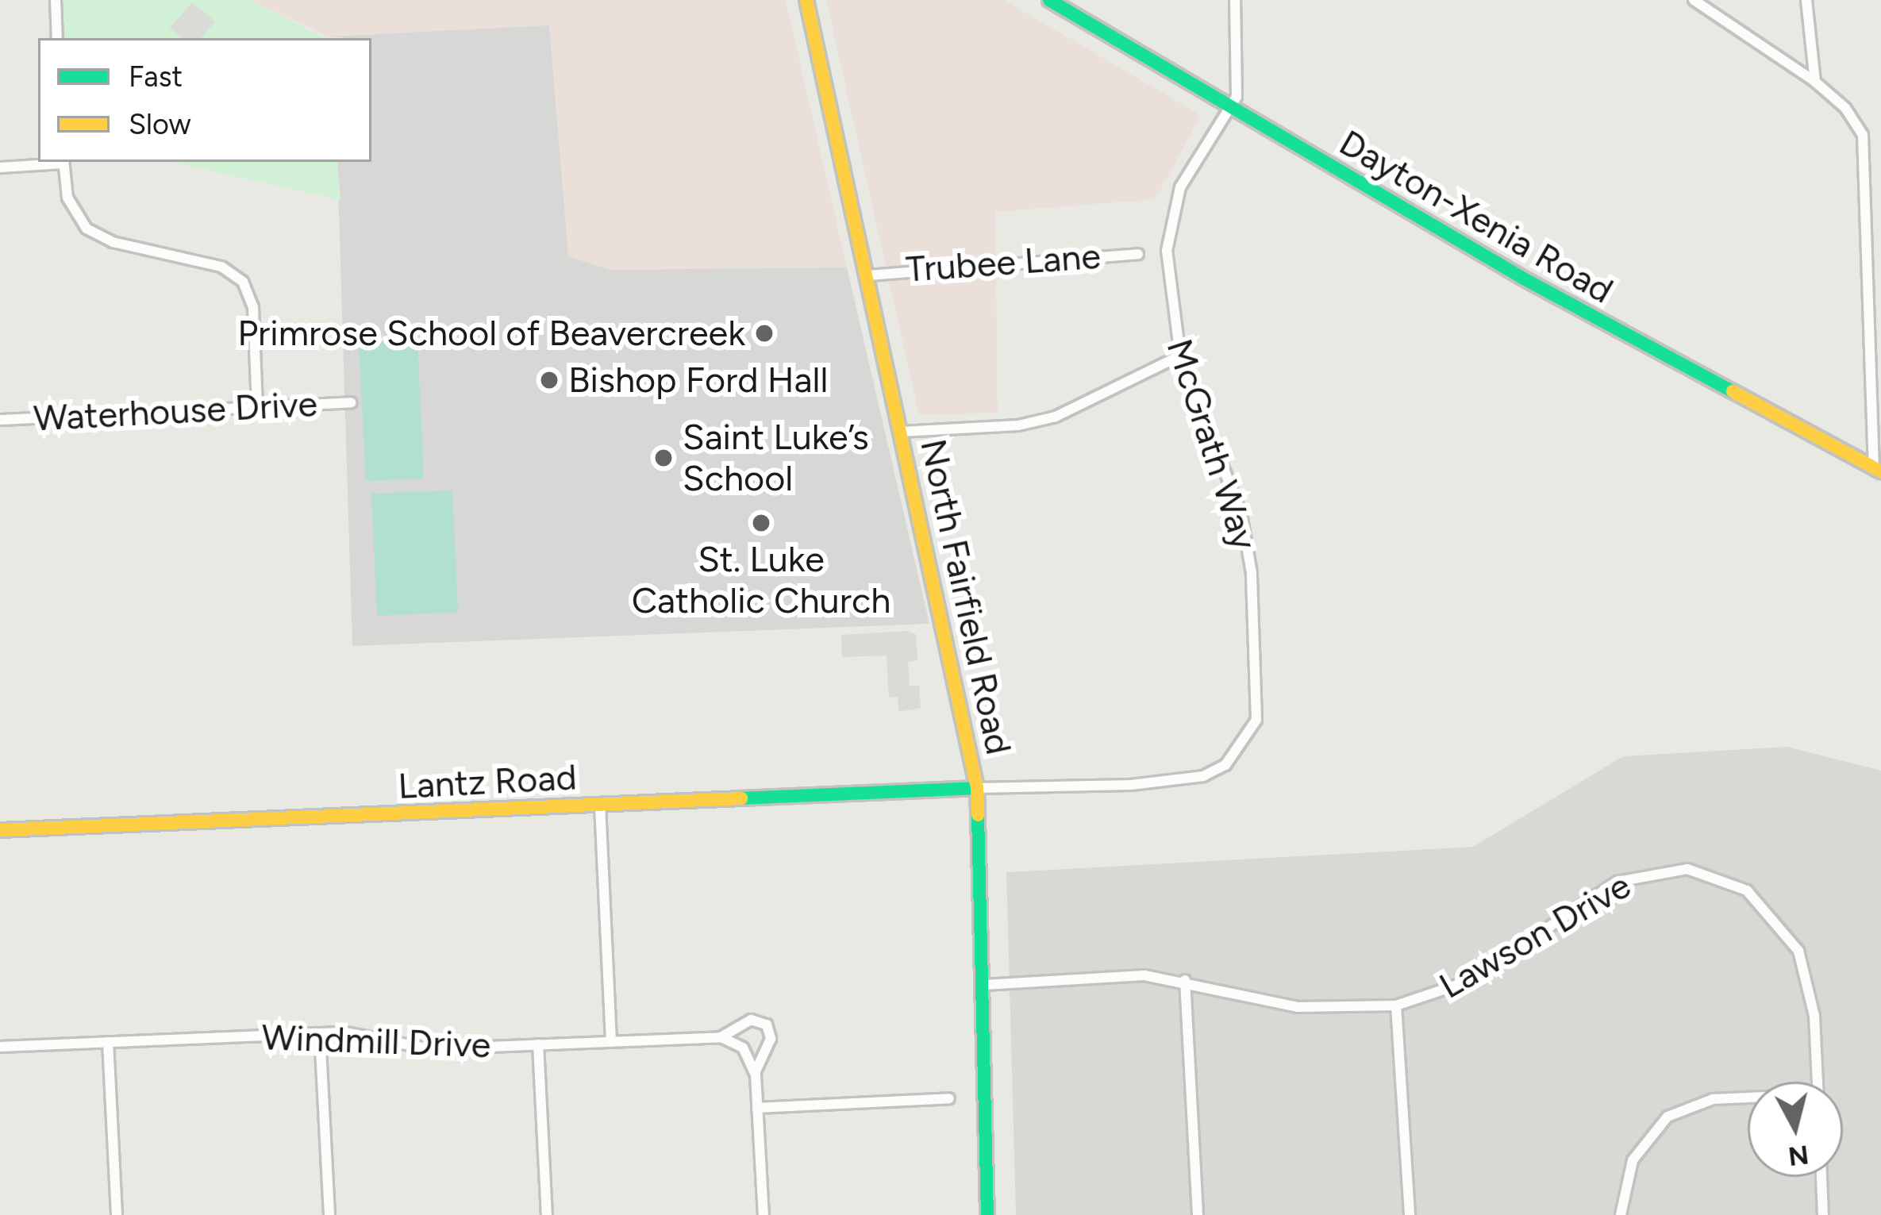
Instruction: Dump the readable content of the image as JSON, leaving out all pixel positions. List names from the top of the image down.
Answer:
{
  "streets": {
    "main road": ["Dayton-Xenia Road", "North Fairfield Road", "Lantz Road"],
    "street": [
      "Trubee Lane",
      "Waterhouse Drive",
      "McGrath Way",
      "Lawson Drive",
      "Windmill Drive"
    ]
  },
  "crossings": [
    ["Dayton-Xenia Road", "McGrath Way"],
    ["Trubee Lane", "North Fairfield Road"],
    ["McGrath Way", "North Fairfield Road"],
    ["McGrath Way", "Lantz Road"],
    ["North Fairfield Road", "Lantz Road"],
    ["North Fairfield Road", "Lawson Drive"]
  ],
  "places": [
    "Primrose School of Beavercreek",
    "Bishop Ford Hall",
    "Saint Luke’s School",
    "St. Luke Catholic Church"
  ],
  "legend": ["Fast", "Slow"],
  "north": "bottom"
}
